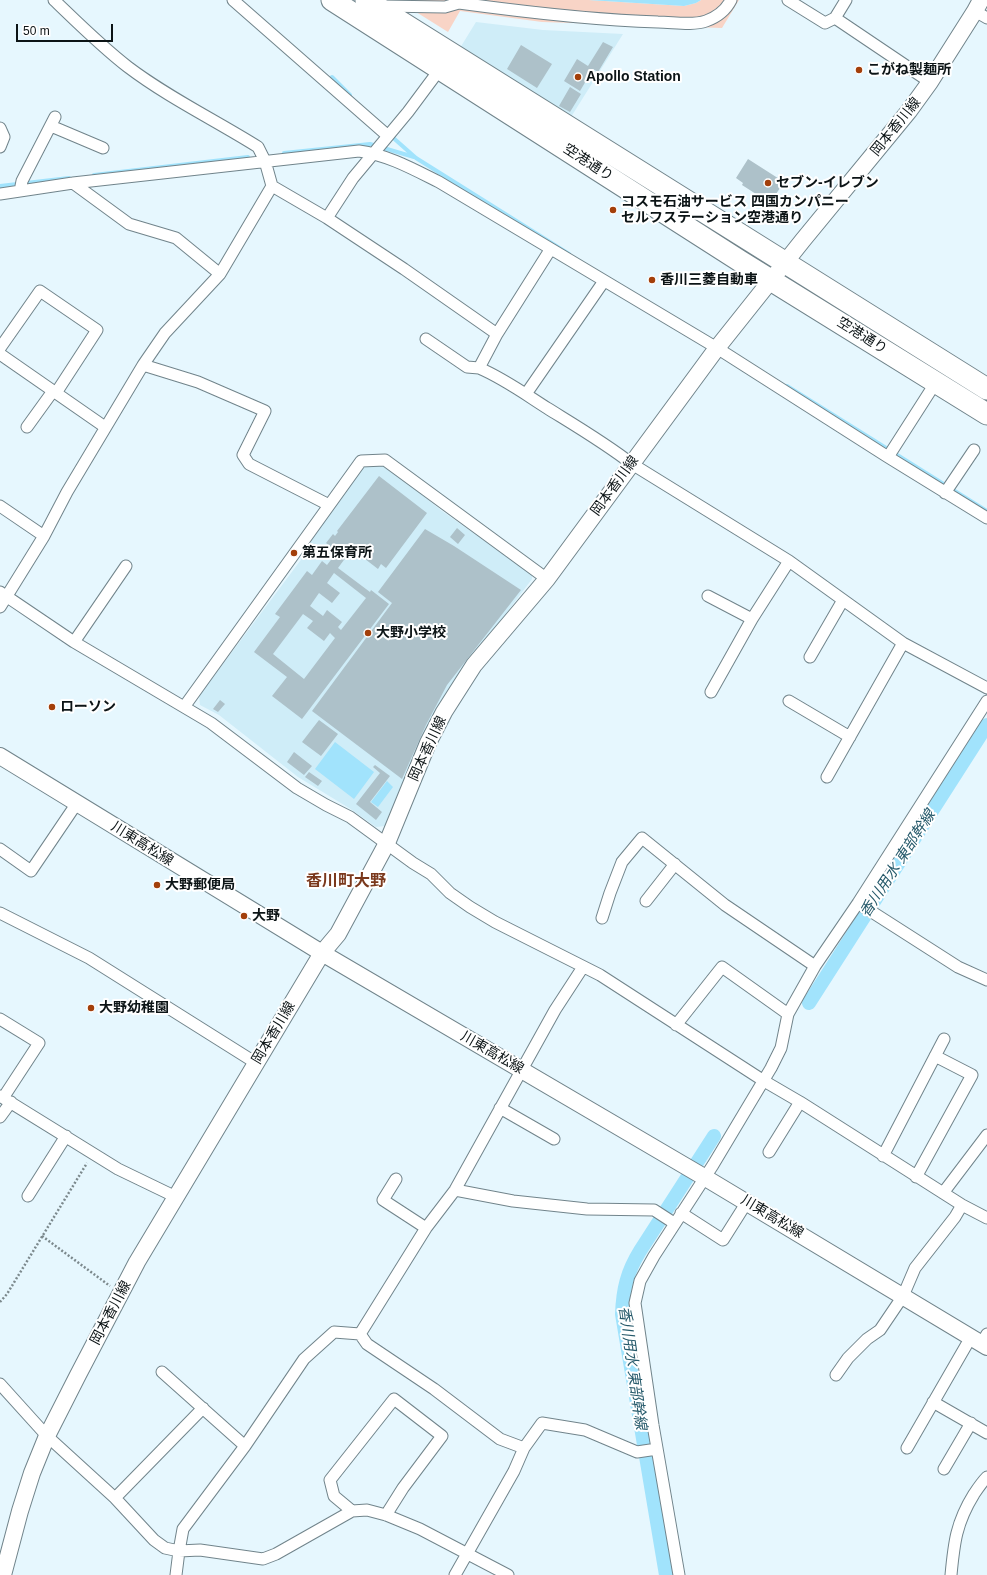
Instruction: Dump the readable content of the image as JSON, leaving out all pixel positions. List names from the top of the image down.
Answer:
{
  "streets": {
    "highway": ["空港通り"],
    "main road": ["岡本香川線", "川東高松線"]
  },
  "crossings": [
    ["岡本香川線", "空港通り"],
    ["岡本香川線", "川東高松線"]
  ],
  "districts": ["香川町大野"],
  "water": ["香川用水 東部幹線"],
  "places": [
    "こがね製麺所",
    "Apollo Station",
    "セブン-イレブン",
    "コスモ石油サービス 四国カンパニー セルフステーション空港通り",
    "香川三菱自動車",
    "第五保育所",
    "大野小学校",
    "ローソン",
    "大野郵便局",
    "大野",
    "大野幼稚園"
  ],
  "scale_bar": "50 m"
}
